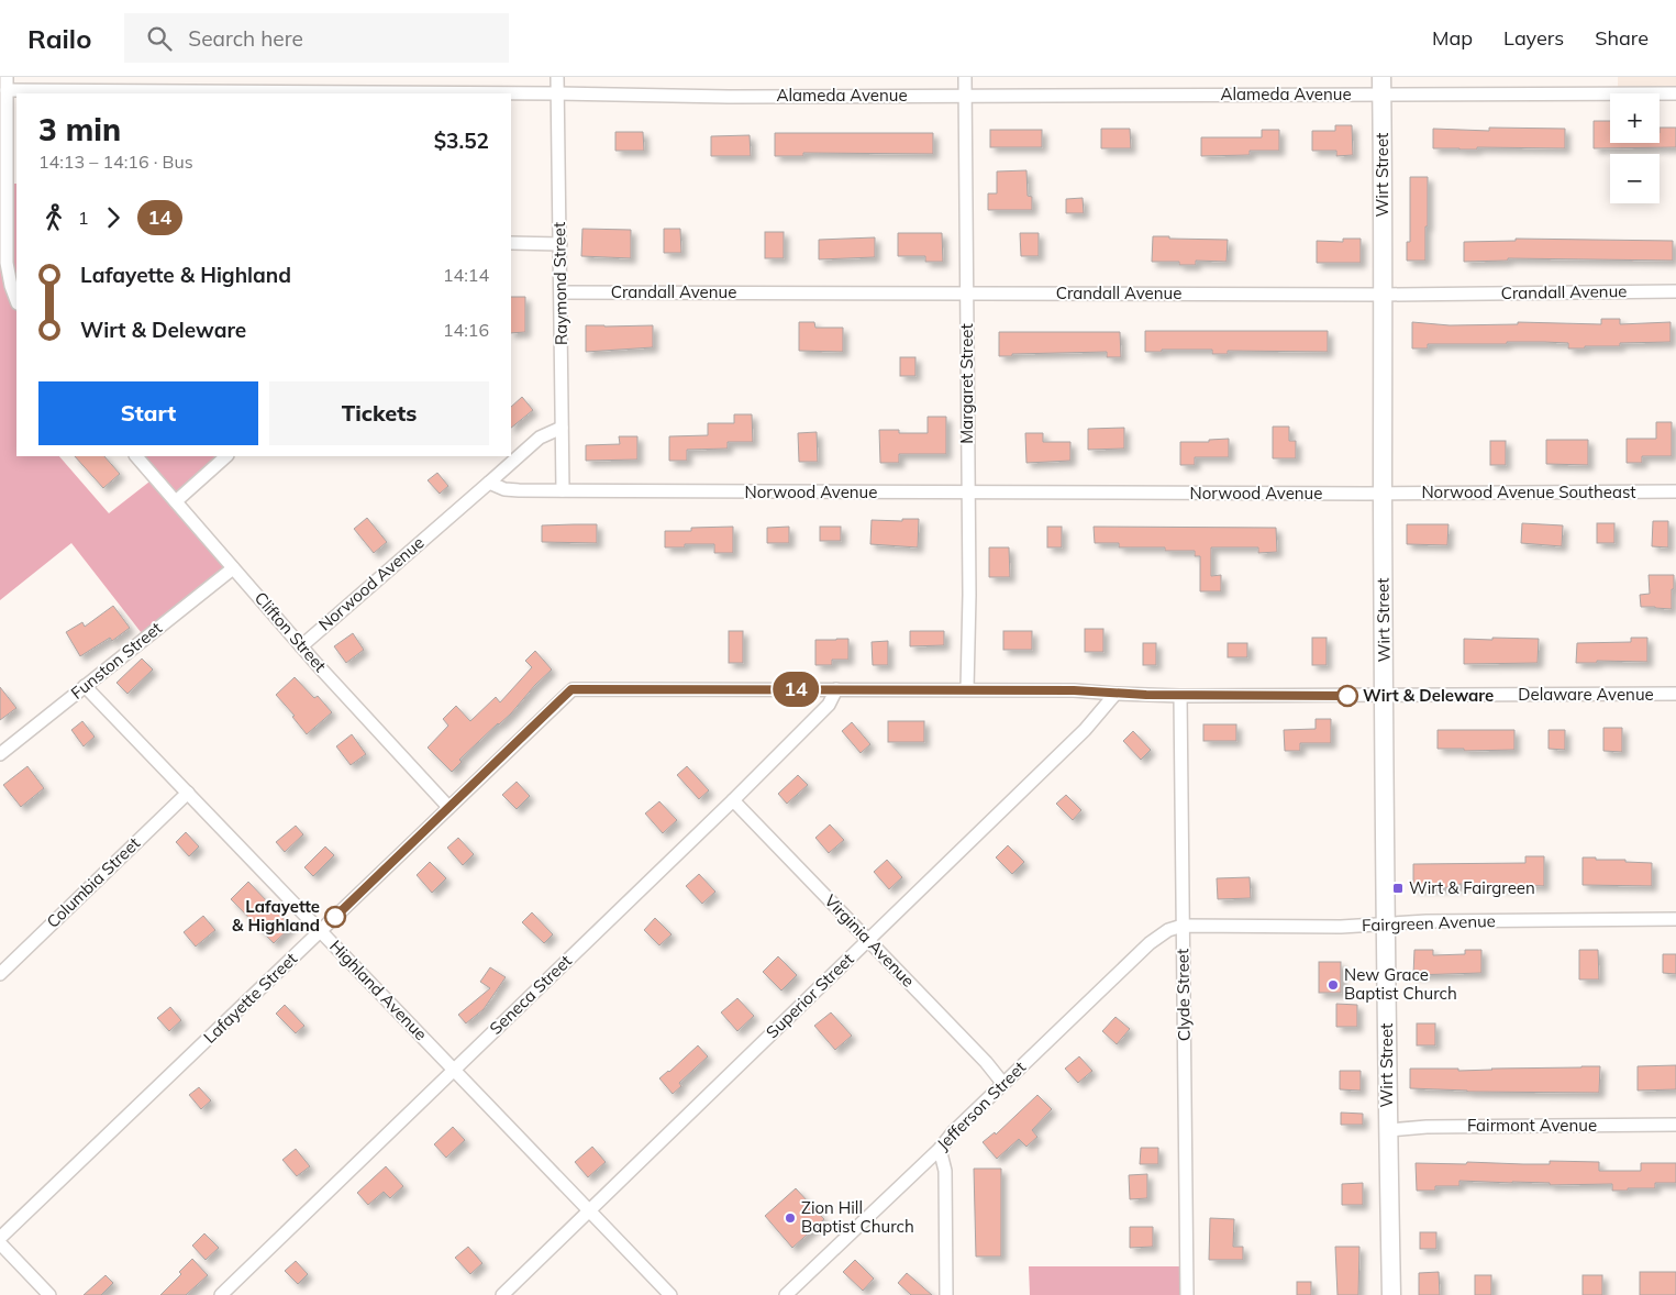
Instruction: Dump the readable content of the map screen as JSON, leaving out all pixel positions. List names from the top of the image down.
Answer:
{
  "streets": {
    "main road": ["Wirt Street"],
    "street": [
      "Alameda Avenue",
      "Raymond Street",
      "Crandall Avenue",
      "Margaret Street",
      "Norwood Avenue",
      "Norwood Avenue Southeast",
      "Clifton Street",
      "Funston Street",
      "Delaware Avenue",
      "Columbia Street",
      "Fairgreen Avenue",
      "Virginia Avenue",
      "Highland Avenue",
      "Seneca Street",
      "Clyde Street",
      "Superior Street",
      "Lafayette Street",
      "Jefferson Street",
      "Fairmont Avenue"
    ]
  },
  "crossings": [
    ["Alameda Avenue", "Wirt Street"],
    ["Alameda Avenue", "Raymond Street"],
    ["Alameda Avenue", "Margaret Street"],
    ["Wirt Street", "Crandall Avenue"],
    ["Wirt Street", "Norwood Avenue"],
    ["Wirt Street", "Norwood Avenue Southeast"],
    ["Wirt Street", "Delaware Avenue"],
    ["Wirt Street", "Fairgreen Avenue"],
    ["Wirt Street", "Fairmont Avenue"],
    ["Raymond Street", "Crandall Avenue"],
    ["Raymond Street", "Norwood Avenue"],
    ["Crandall Avenue", "Margaret Street"],
    ["Margaret Street", "Norwood Avenue"],
    ["Margaret Street", "Delaware Avenue"],
    ["Norwood Avenue", "Norwood Avenue Southeast"],
    ["Norwood Avenue", "Clifton Street"],
    ["Clifton Street", "Funston Street"],
    ["Clifton Street", "Lafayette Street"],
    ["Funston Street", "Highland Avenue"],
    ["Delaware Avenue", "Seneca Street"],
    ["Delaware Avenue", "Clyde Street"],
    ["Delaware Avenue", "Superior Street"],
    ["Delaware Avenue", "Lafayette Street"],
    ["Columbia Street", "Highland Avenue"],
    ["Fairgreen Avenue", "Clyde Street"],
    ["Fairgreen Avenue", "Jefferson Street"],
    ["Virginia Avenue", "Seneca Street"],
    ["Virginia Avenue", "Superior Street"],
    ["Virginia Avenue", "Jefferson Street"],
    ["Highland Avenue", "Seneca Street"],
    ["Highland Avenue", "Superior Street"],
    ["Highland Avenue", "Lafayette Street"],
    ["Clyde Street", "Jefferson Street"]
  ],
  "places": {
    "other": [
      "Wirt & Deleware",
      "Lafayette & Highland",
      "New Grace Baptist Church",
      "Zion Hill Baptist Church"
    ],
    "transit": ["Wirt & Fairgreen"]
  },
  "lines": ["bus line 14"],
  "page": {
    "header": "Railo",
    "search": "Search here",
    "nav": ["Map", "Layers", "Share"],
    "on_map": "14",
    "map_buttons": ["+", "−"],
    "heading": ["3 min", "14:13 – 14:16 · Bus", "$3.52"],
    "legs": ["1", "14"],
    "list": [
      {
        "name": "Lafayette & Highland",
        "value": "14:14"
      },
      {
        "name": "Wirt & Deleware",
        "value": "14:16"
      }
    ],
    "buttons": ["Start", "Tickets"]
  }
}
